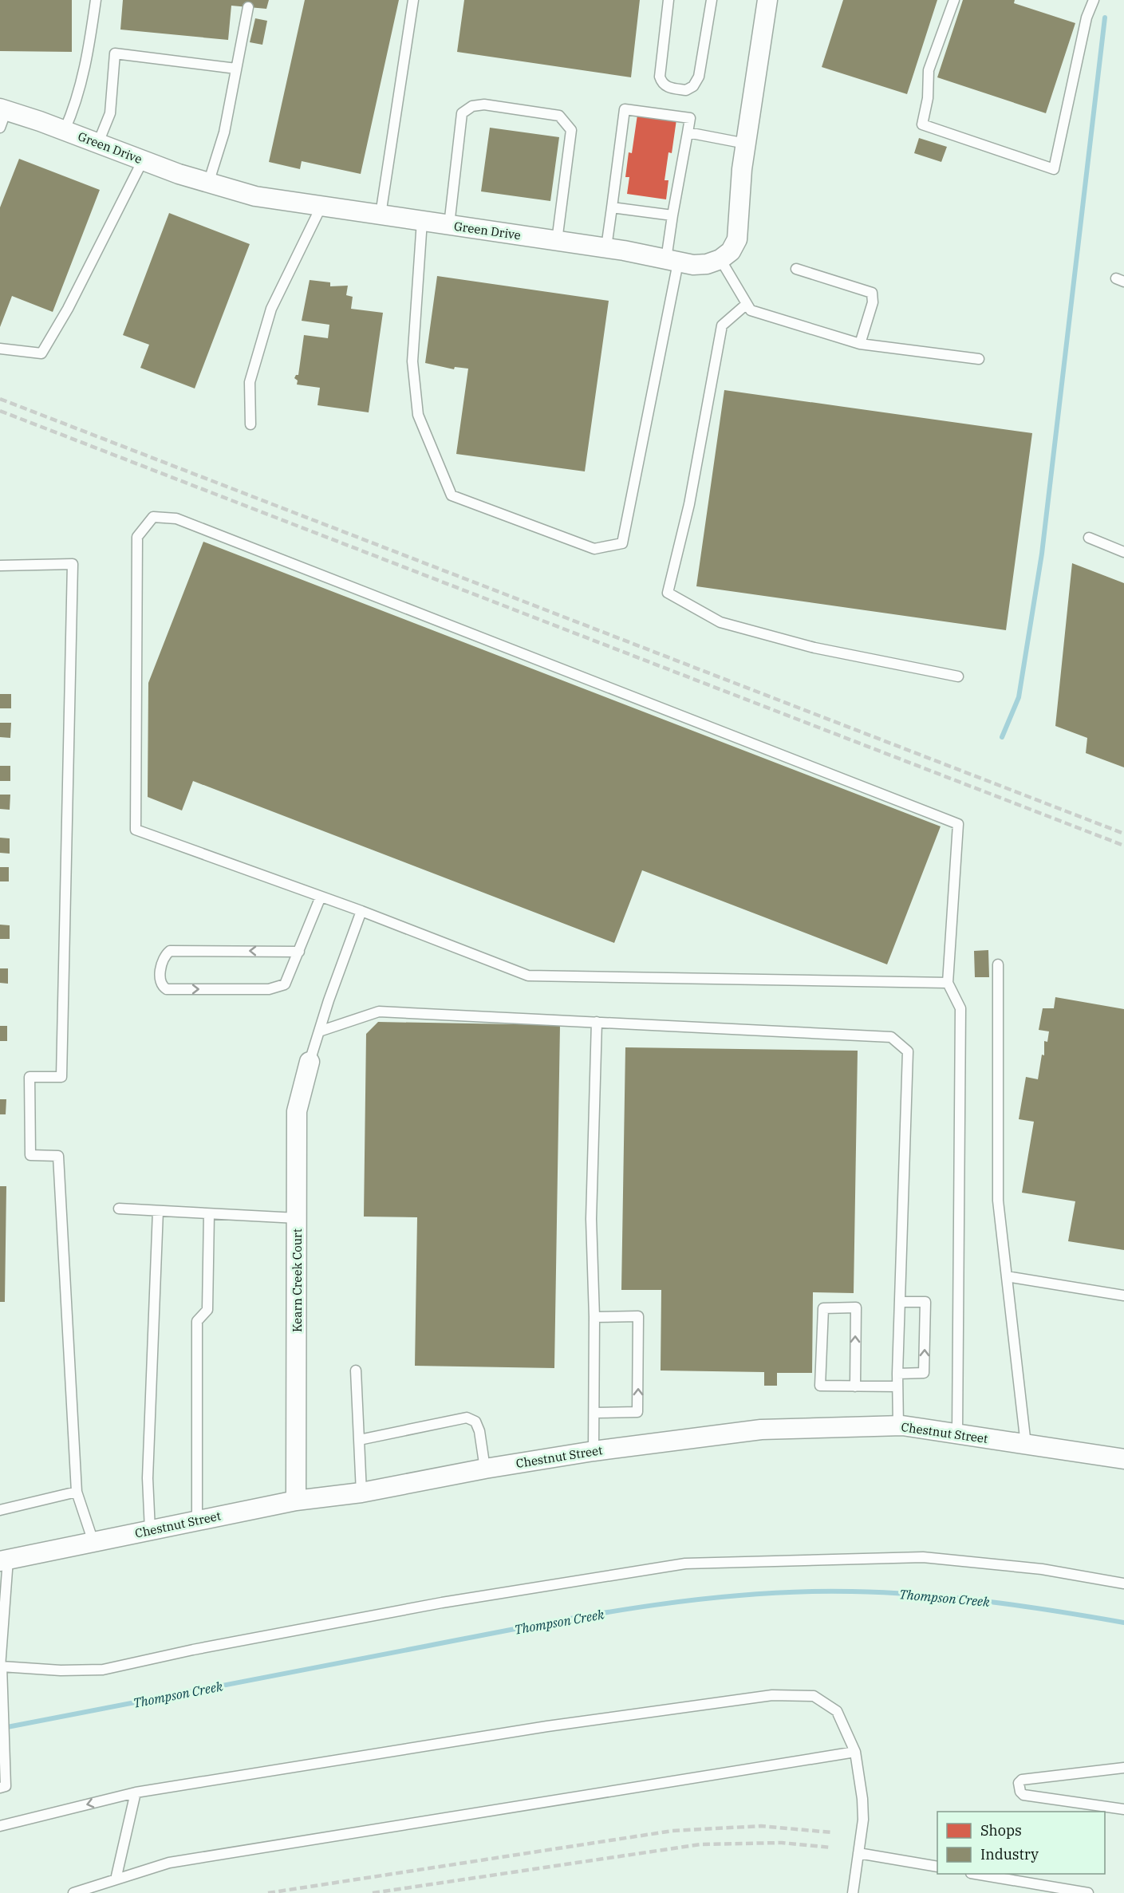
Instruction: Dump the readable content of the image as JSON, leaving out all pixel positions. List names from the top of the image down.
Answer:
{
  "streets": {
    "street": ["Green Drive", "Kearn Creek Court", "Chestnut Street"]
  },
  "crossings": [
    ["Kearn Creek Court", "Chestnut Street"]
  ],
  "water": ["Thompson Creek"],
  "legend": ["Shops", "Industry"]
}
